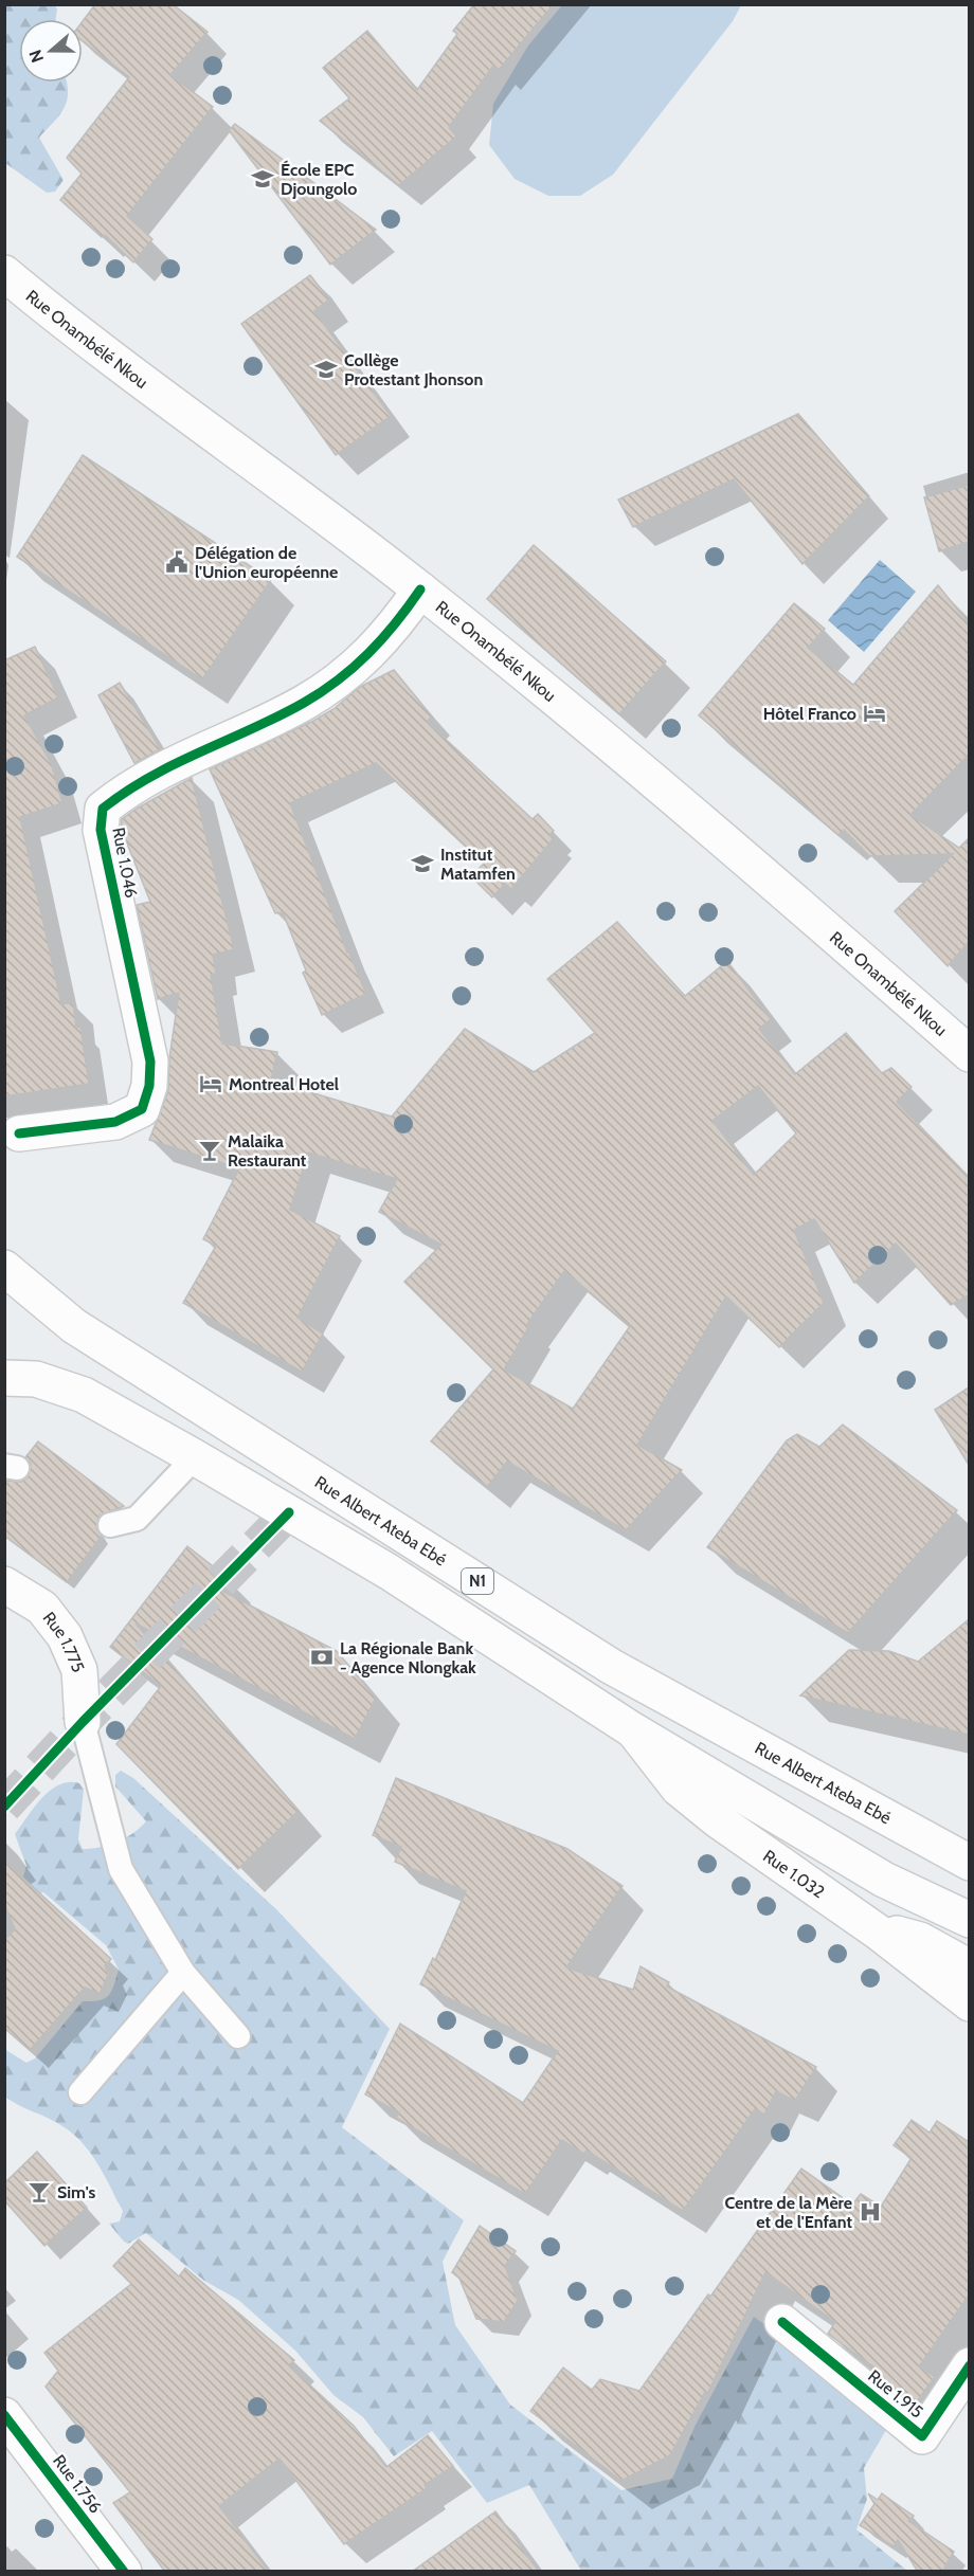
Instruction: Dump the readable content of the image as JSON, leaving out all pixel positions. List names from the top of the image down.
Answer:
{
  "streets": {
    "main road": [
      "Rue Onambélé Nkou",
      "Rue 1.046",
      "Rue Albert Ateba Ebé",
      "N1",
      "Rue 1.775",
      "Rue 1.032",
      "Rue 1.915",
      "Rue 1.756"
    ]
  },
  "crossings": [
    ["Rue Onambélé Nkou", "Rue 1.046"],
    ["N1", "Rue 1.032"]
  ],
  "places": {
    "school or university": ["École EPC Djoungolo", "Collège Protestant Jhonson", "Institut Matamfen"],
    "public building": ["Délégation de l'Union européenne"],
    "hotel": ["Hôtel Franco", "Montreal Hotel"],
    "bar": ["Malaika Restaurant", "Sim's"],
    "bank": ["La Régionale Bank - Agence Nlongkak"],
    "hospital": ["Centre de la Mère et de l'Enfant"]
  },
  "north": "left"
}
